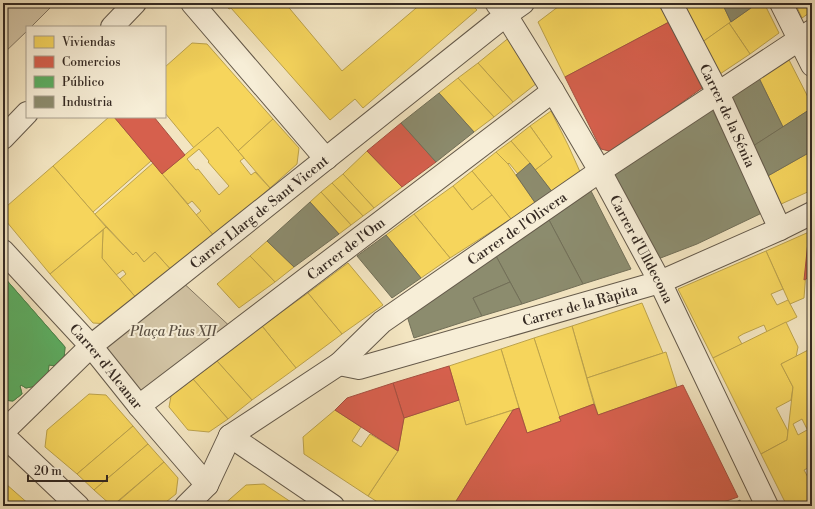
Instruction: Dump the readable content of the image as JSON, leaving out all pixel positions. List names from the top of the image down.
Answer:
{
  "streets": {
    "street": [
      "Carrer de la Sénia",
      "Carrer Llarg de Sant Vicent",
      "Carrer de l'Olivera",
      "Carrer de l'Om",
      "Carrer d'Ulldecona",
      "Carrer de la Ràpita",
      "Carrer d'Alcanar"
    ]
  },
  "crossings": [
    ["Carrer de la Sénia", "Carrer de l'Olivera"],
    ["Carrer de la Sénia", "Carrer de la Ràpita"],
    ["Carrer Llarg de Sant Vicent", "Carrer d'Ulldecona"],
    ["Carrer Llarg de Sant Vicent", "Carrer d'Alcanar"],
    ["Carrer de l'Olivera", "Carrer d'Ulldecona"],
    ["Carrer de l'Olivera", "Carrer de la Ràpita"],
    ["Carrer de l'Om", "Carrer d'Ulldecona"],
    ["Carrer de l'Om", "Carrer d'Alcanar"],
    ["Carrer d'Ulldecona", "Carrer de la Ràpita"]
  ],
  "parks": ["Plaça Pius XII"],
  "legend": [
    "Viviendas",
    "Comercios",
    "Público",
    "Industria"
  ],
  "scale_bar": "20 m"
}
